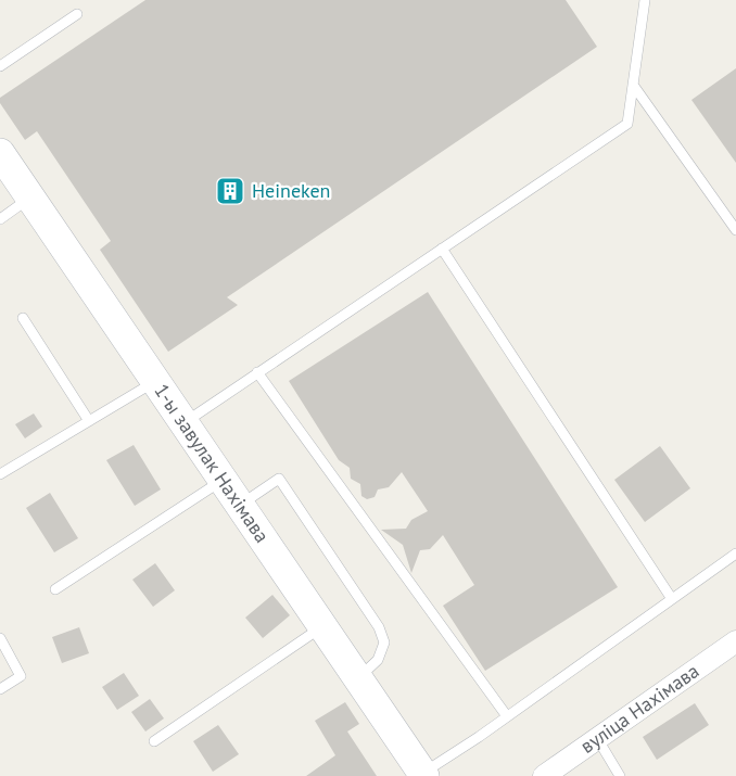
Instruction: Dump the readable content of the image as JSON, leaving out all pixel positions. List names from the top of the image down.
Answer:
{
  "streets": {
    "street": ["1-ы завулак Нахімава", "вуліца Нахімава"]
  },
  "places": {
    "building": ["Heineken"]
  }
}
